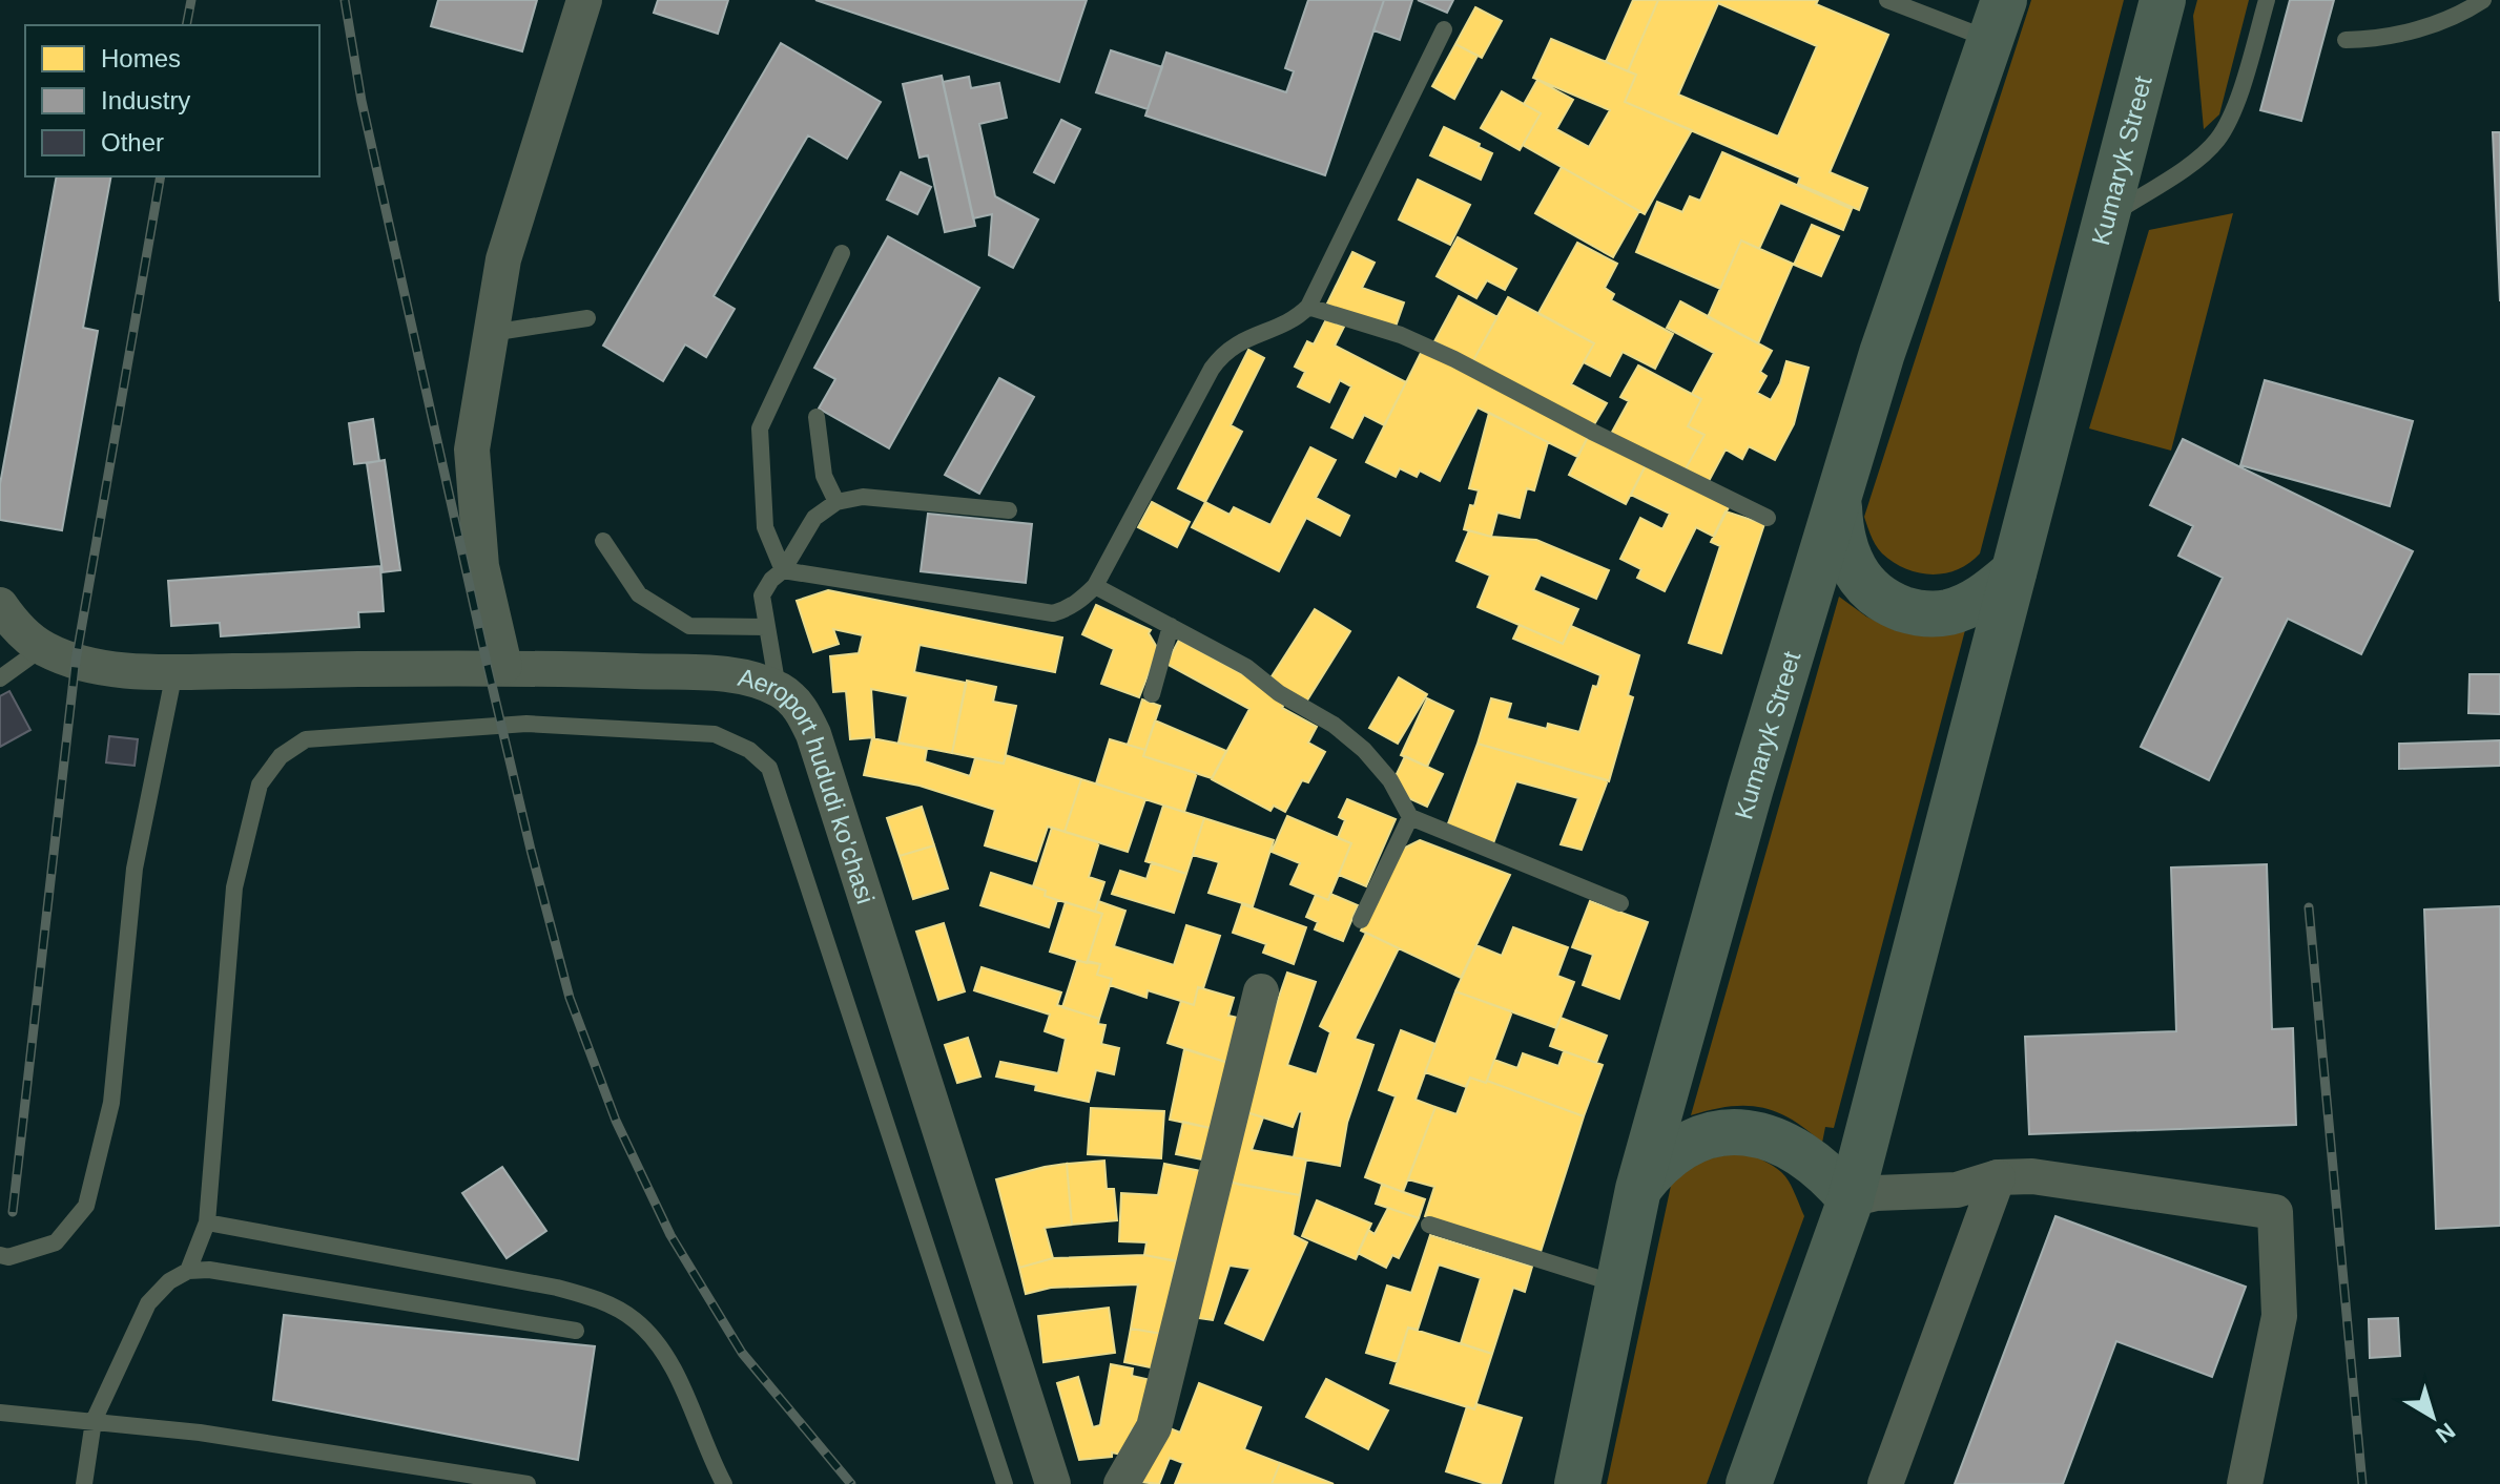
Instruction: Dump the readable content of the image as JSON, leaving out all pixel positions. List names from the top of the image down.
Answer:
{
  "streets": {
    "main road": ["Kumaryk Street"],
    "street": ["Aeroport hududi ko'chasi"]
  },
  "legend": ["Homes", "Industry", "Other"],
  "north": "bottom right"
}
